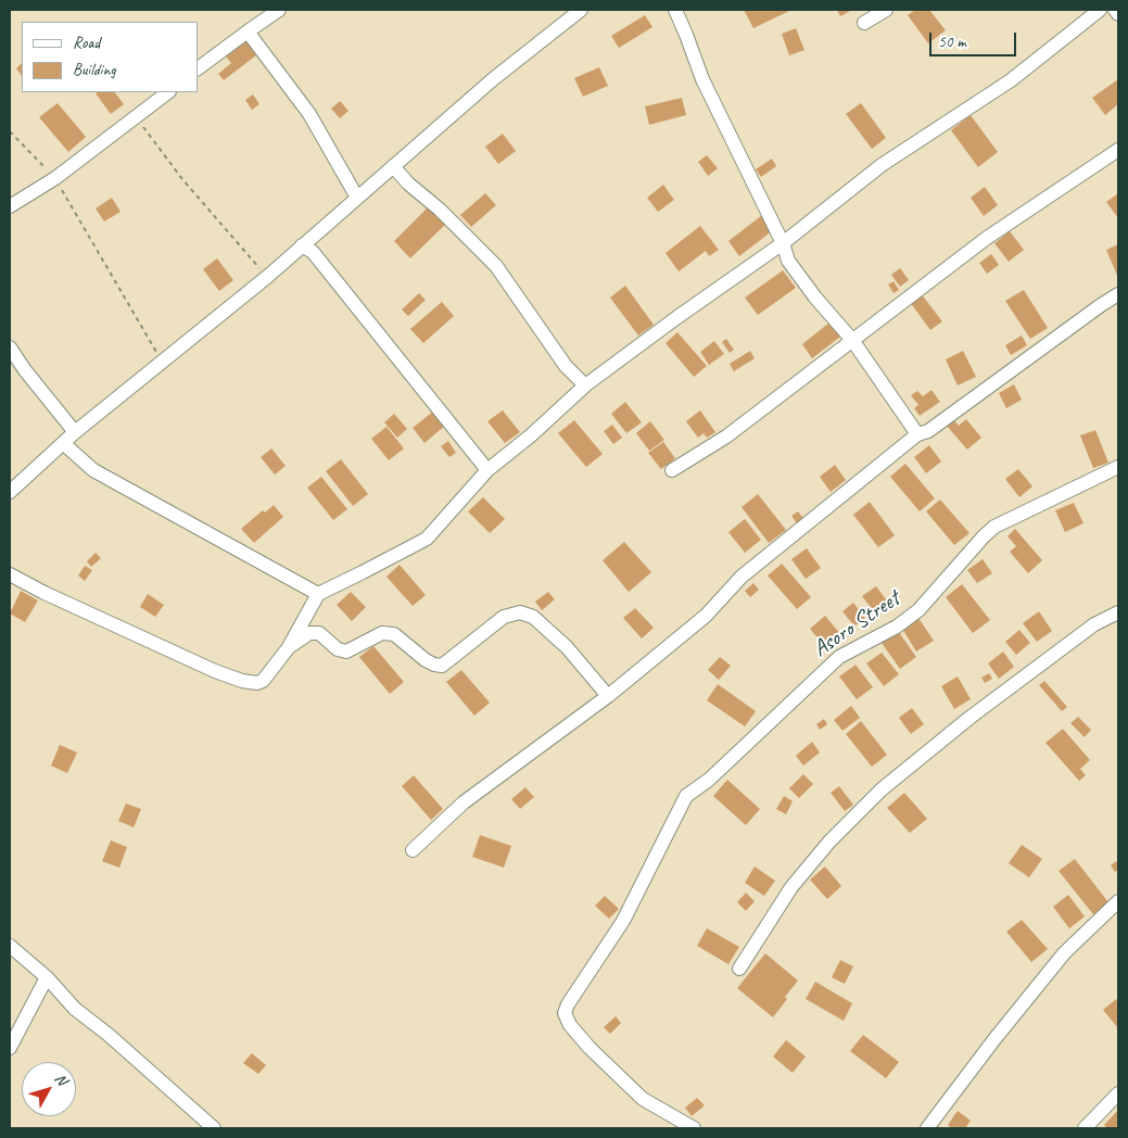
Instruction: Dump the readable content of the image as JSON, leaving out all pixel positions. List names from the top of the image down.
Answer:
{
  "streets": {
    "street": ["Asoro Street"]
  },
  "legend": ["Road", "Building"],
  "scale_bar": "50 m",
  "north": "top right"
}
